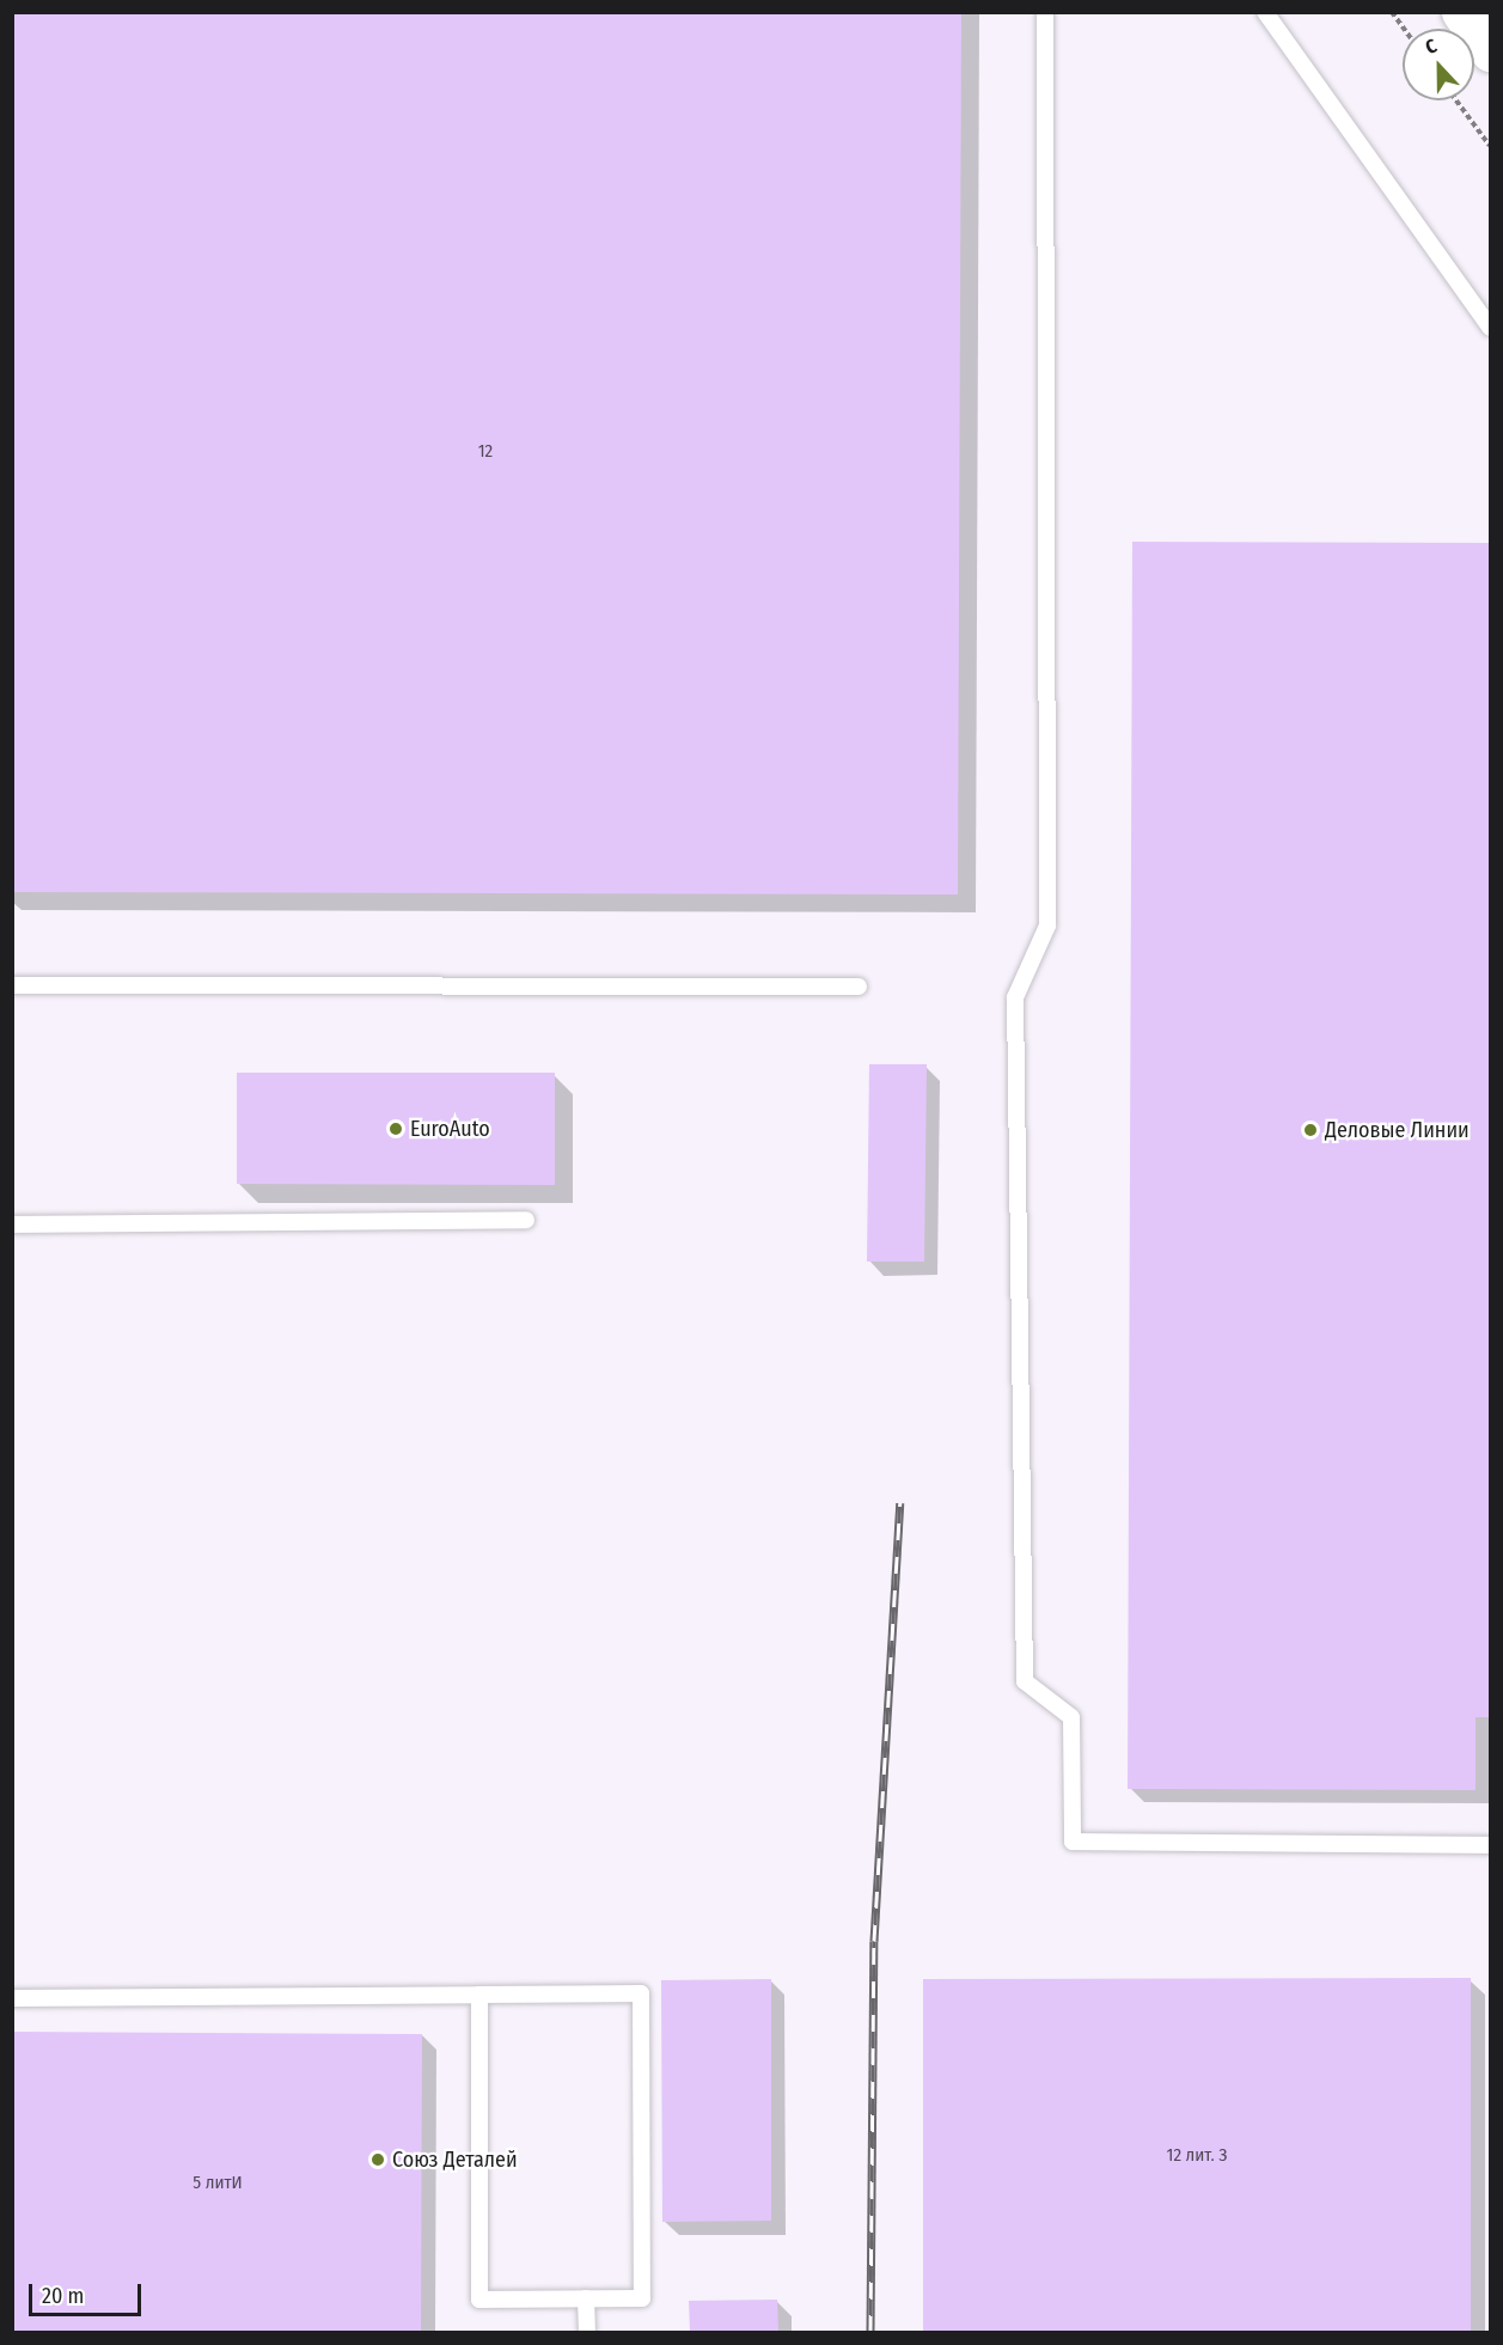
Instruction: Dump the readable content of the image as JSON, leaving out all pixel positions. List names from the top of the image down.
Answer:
{
  "places": ["EuroAuto", "Деловые Линии", "Союз Деталей"],
  "house_numbers": ["12", "12 лит. З", "5 литИ"],
  "scale_bar": "20 m",
  "north": "top"
}
